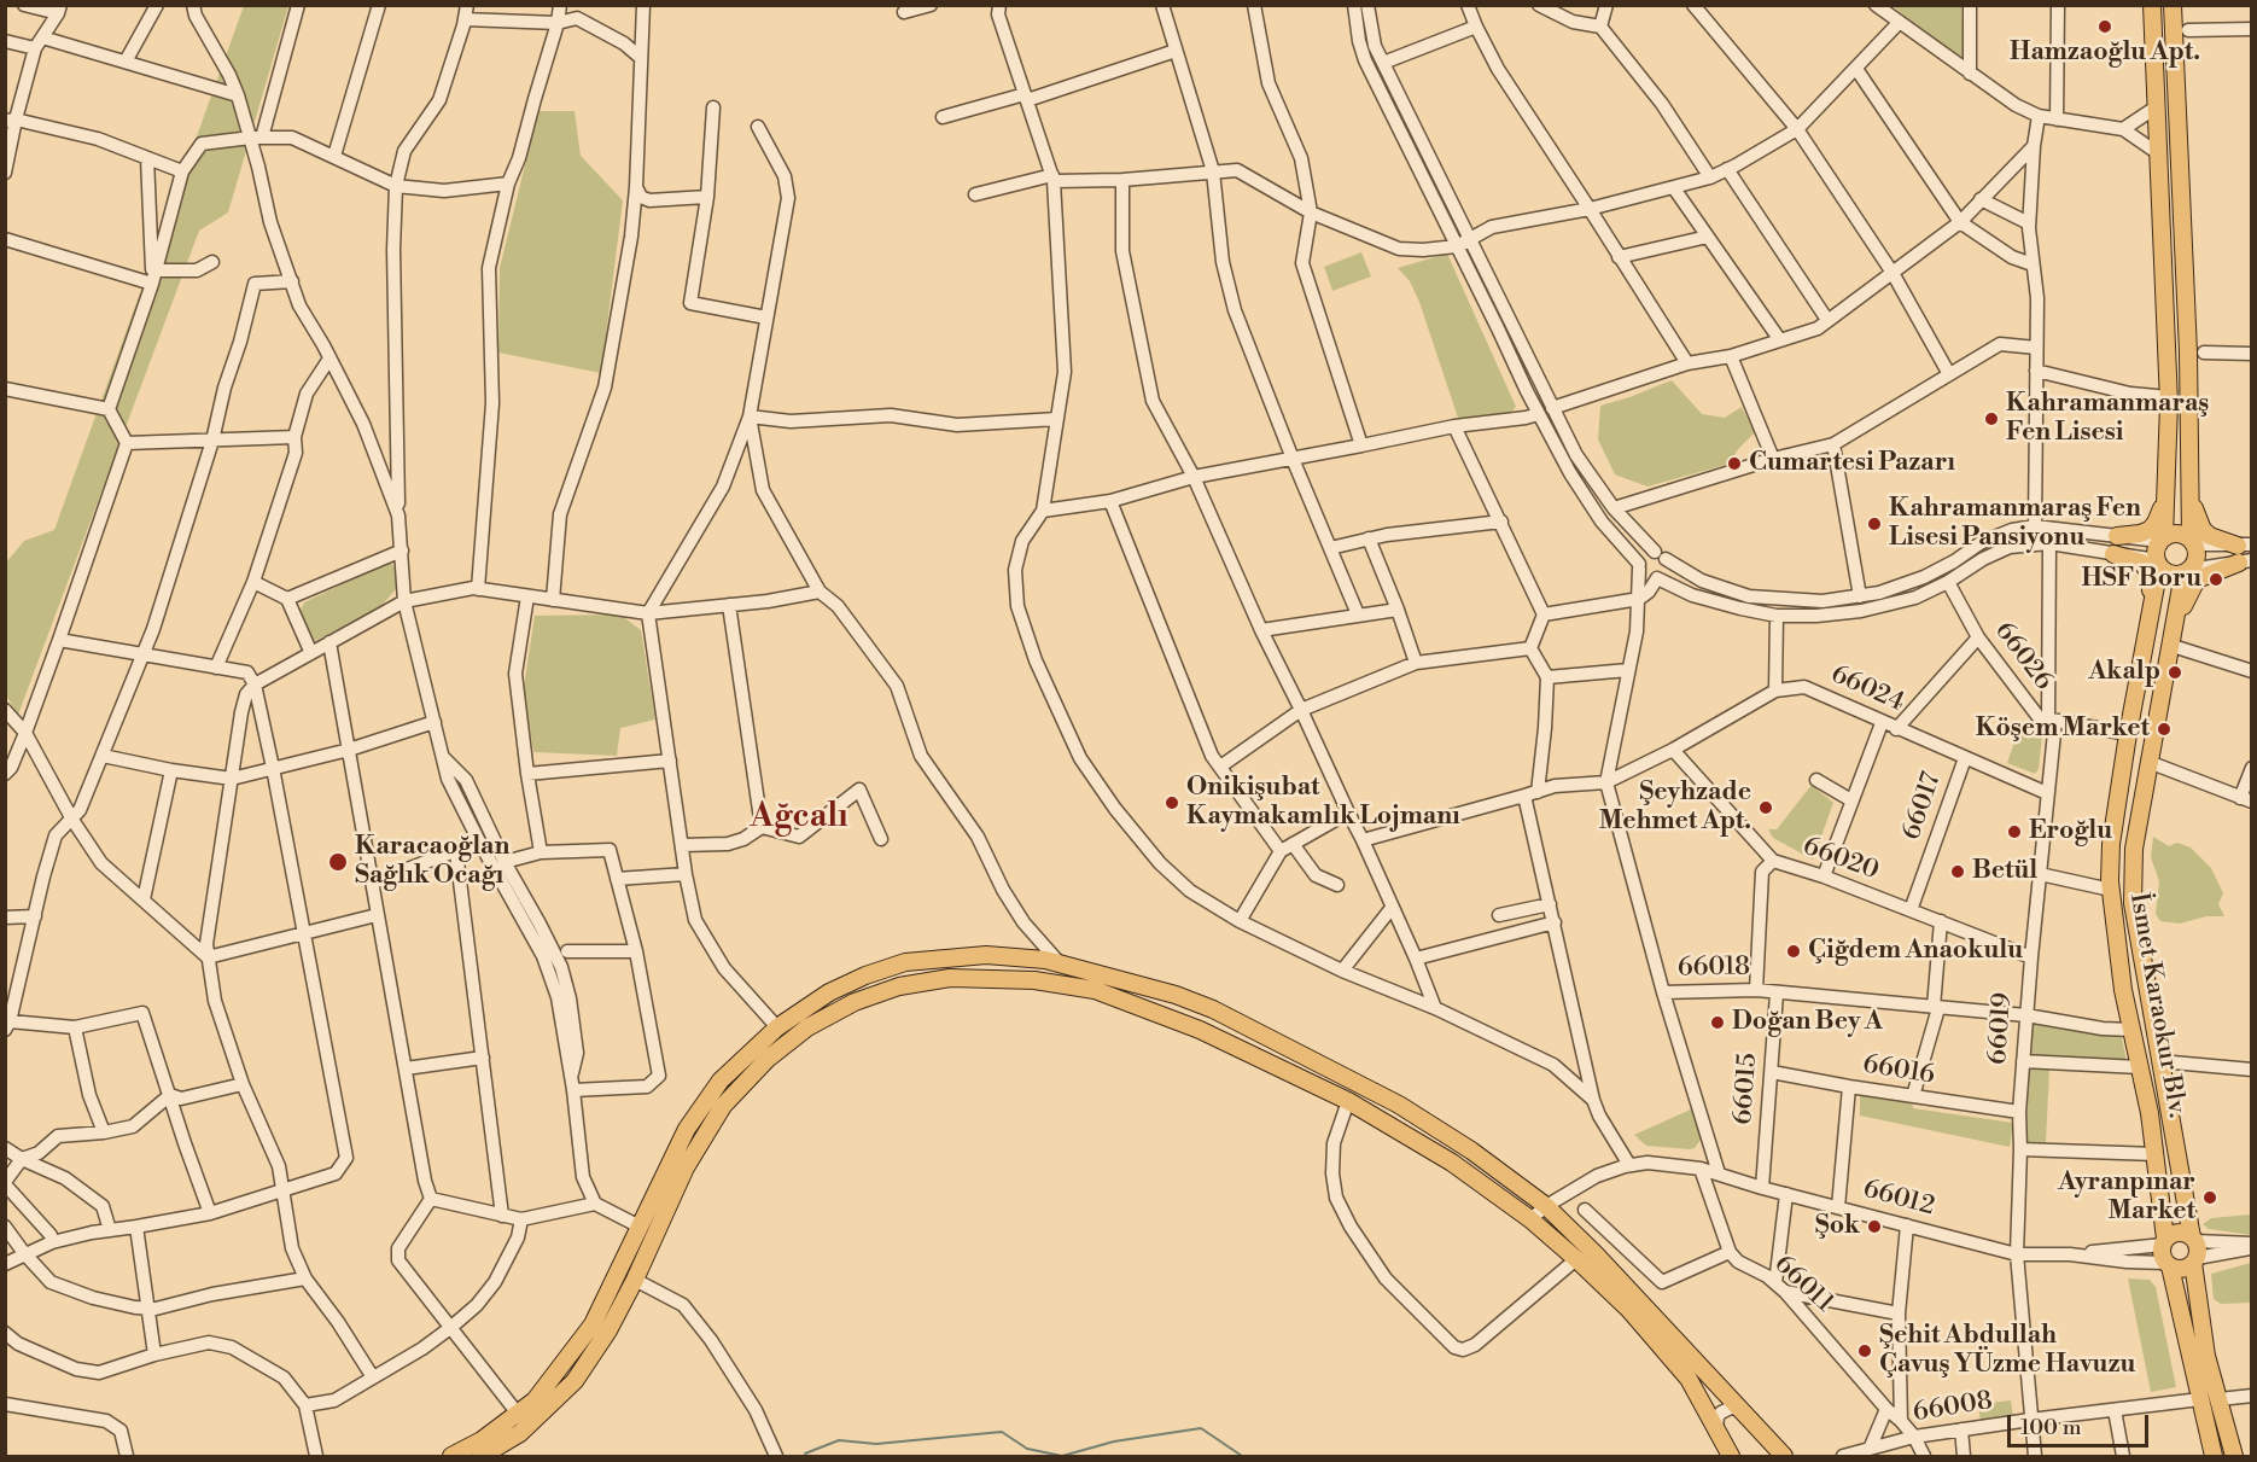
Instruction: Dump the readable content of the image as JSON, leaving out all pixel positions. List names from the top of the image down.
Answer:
{
  "streets": {
    "main road": ["İsmet Karaokur Blv."],
    "street": [
      "66026",
      "66024",
      "66017",
      "66020",
      "66018",
      "66019",
      "66016",
      "66015",
      "66012",
      "66011",
      "66008"
    ]
  },
  "crossings": [
    ["66026", "İsmet Karaokur Blv."],
    ["66026", "66019"],
    ["66024", "66017"],
    ["66024", "66020"],
    ["66024", "66019"],
    ["66017", "66020"],
    ["66020", "66019"],
    ["66018", "İsmet Karaokur Blv."],
    ["66018", "66019"],
    ["66018", "66015"],
    ["İsmet Karaokur Blv.", "66012"],
    ["66019", "66016"],
    ["66019", "66012"],
    ["66019", "66008"],
    ["66016", "66015"],
    ["66015", "66012"],
    ["66011", "66008"]
  ],
  "districts": ["Ağcalı"],
  "places": [
    "Hamzaoğlu Apt.",
    "Kahramanmaraş Fen Lisesi",
    "Cumartesi Pazarı",
    "Kahramanmaraş Fen Lisesi Pansiyonu",
    "HSF Boru",
    "Akalp",
    "Köşem Market",
    "Onikişubat Kaymakamlık Lojmanı",
    "Şeyhzade Mehmet Apt.",
    "Eroğlu",
    "Karacaoğlan Sağlık Ocağı",
    "Betül",
    "Çiğdem Anaokulu",
    "Doğan Bey A",
    "Ayranpınar Market",
    "Şok",
    "Şehit Abdullah Çavuş YÜzme Havuzu"
  ],
  "scale_bar": "100 m"
}
